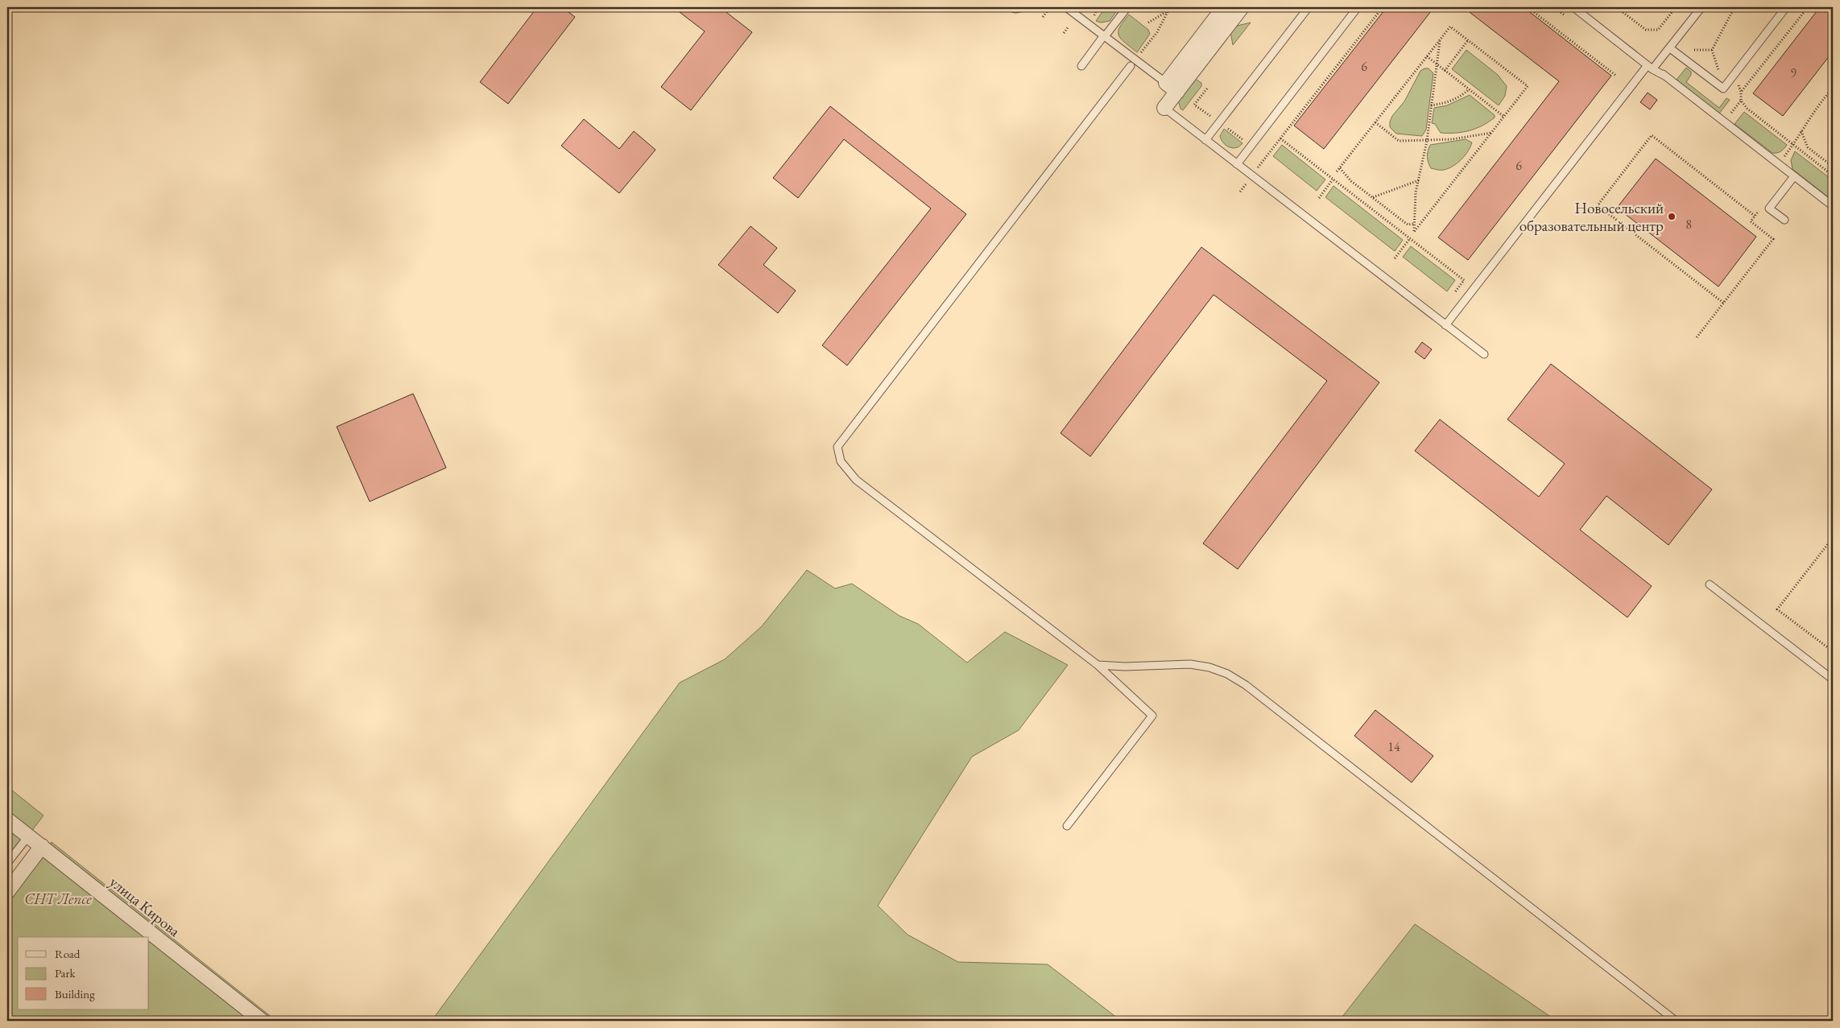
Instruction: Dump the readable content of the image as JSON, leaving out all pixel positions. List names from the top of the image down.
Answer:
{
  "streets": {
    "street": ["улица Кирова"]
  },
  "parks": ["СНТ Лепсе"],
  "places": ["Новосельский образовательный центр"],
  "house_numbers": [
    "6",
    "9",
    "6",
    "8",
    "14"
  ],
  "legend": ["Road", "Park", "Building"]
}
